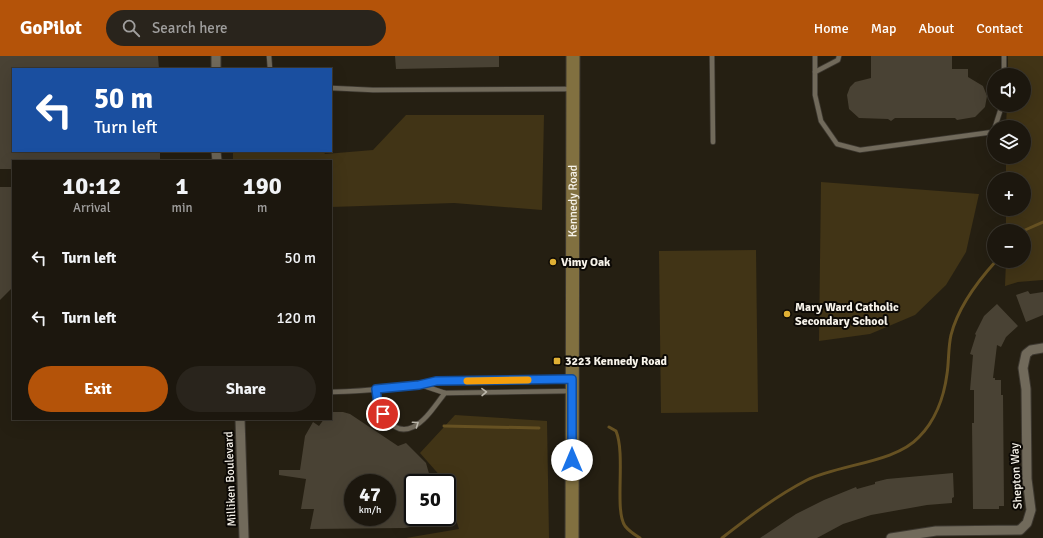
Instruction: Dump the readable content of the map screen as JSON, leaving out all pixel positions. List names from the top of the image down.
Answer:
{
  "streets": {
    "main road": ["Kennedy Road"],
    "street": ["Shepton Way", "Milliken Boulevard"]
  },
  "places": {
    "other": ["Vimy Oak", "Mary Ward Catholic Secondary School"],
    "transit": ["3223 Kennedy Road"]
  },
  "page": {
    "header": "GoPilot",
    "search": "Search here",
    "nav": [
      "Home",
      "Map",
      "About",
      "Contact"
    ],
    "map_buttons": ["+", "−"],
    "turn": ["50 m", "Turn left"],
    "eta": [
      "10:12",
      "Arrival",
      "1",
      "min",
      "190",
      "m"
    ],
    "list": [
      {
        "name": "Turn left",
        "value": "50 m"
      },
      {
        "name": "Turn left",
        "value": "120 m"
      }
    ],
    "buttons": ["Exit", "Share"],
    "speed": "47 km/h",
    "limit": "50"
  }
}
